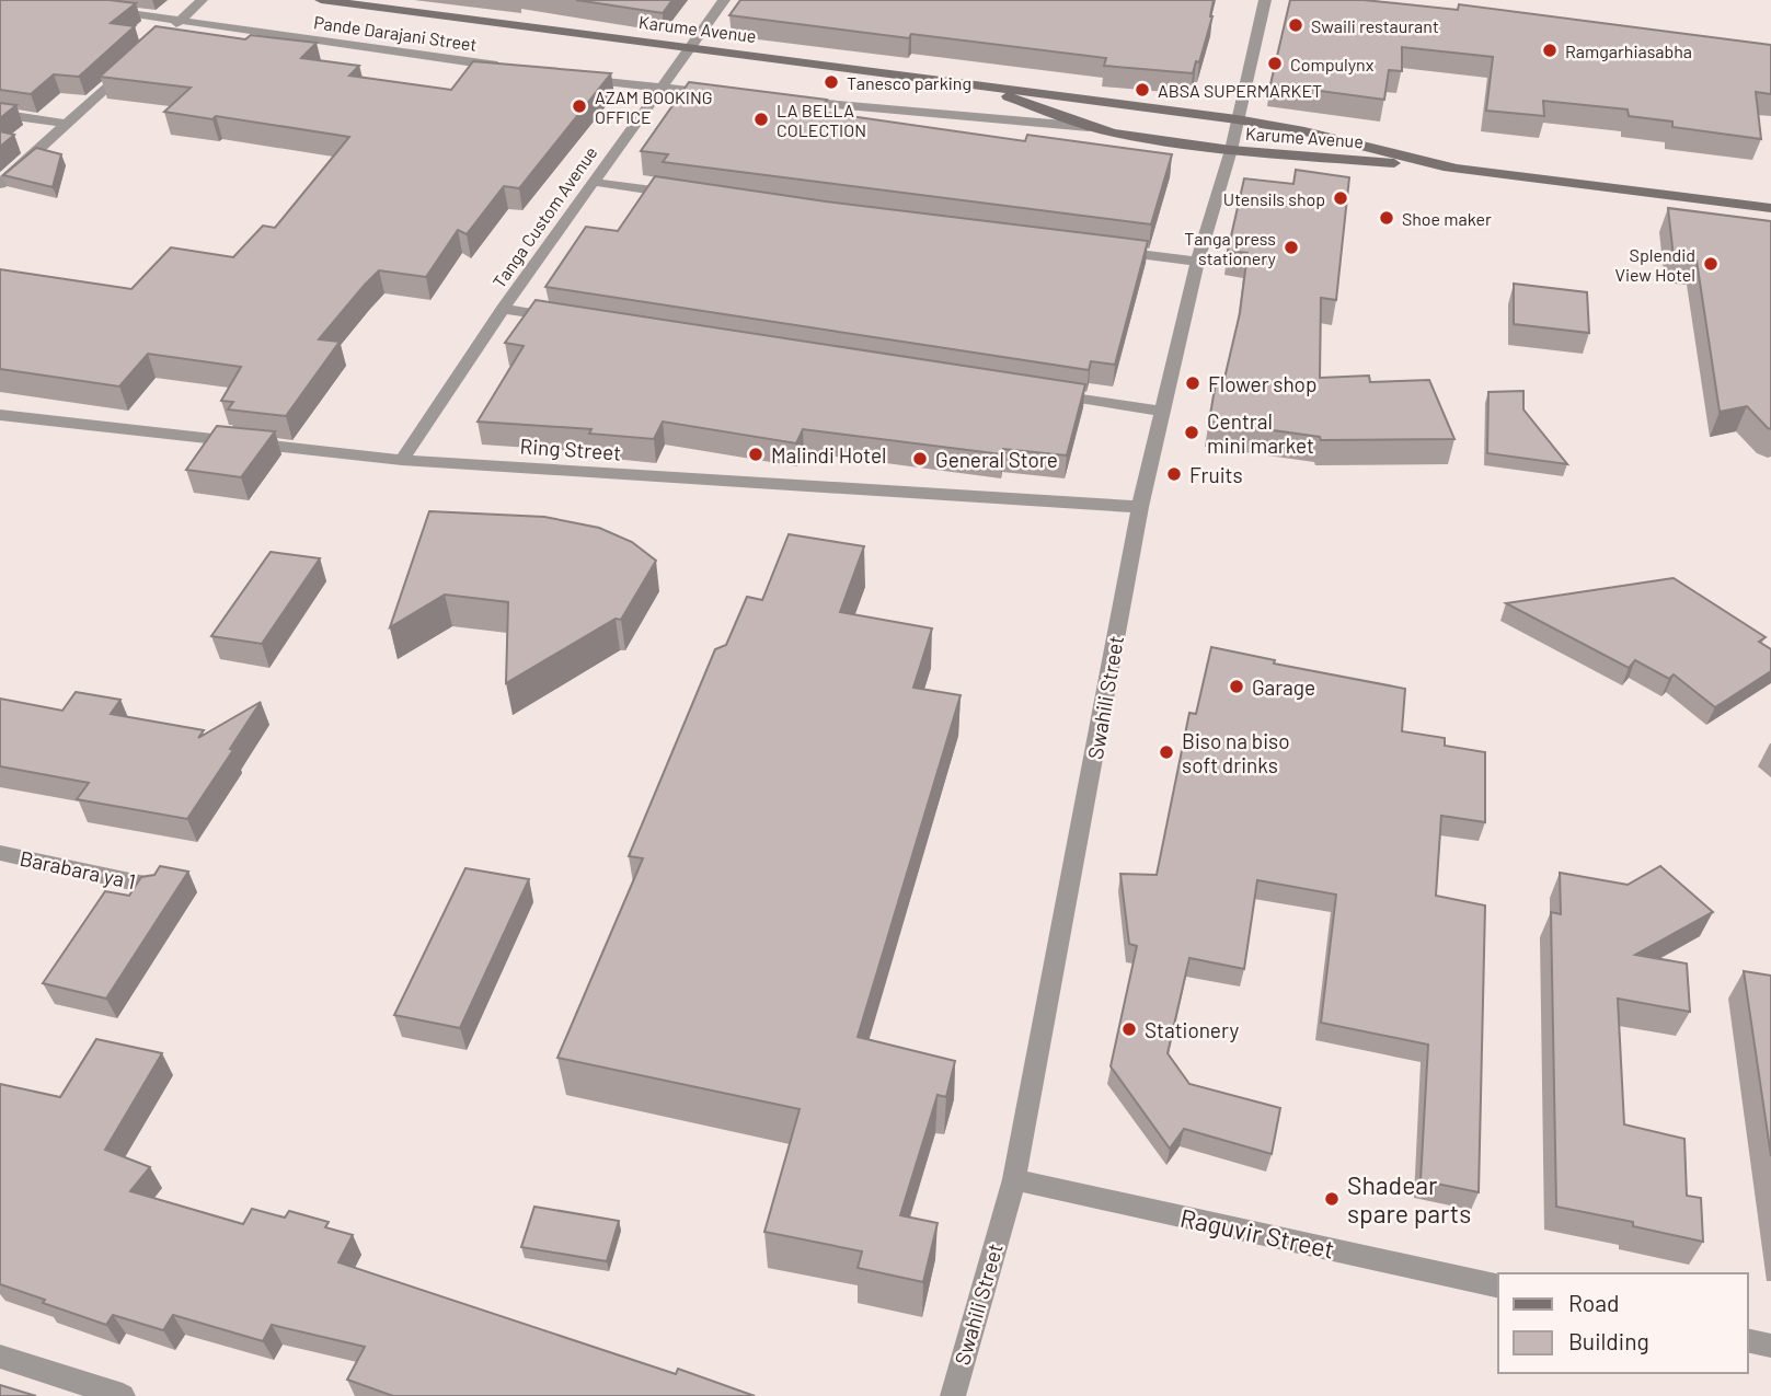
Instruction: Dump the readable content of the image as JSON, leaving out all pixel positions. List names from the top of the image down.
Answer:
{
  "streets": {
    "main road": ["Karume Avenue"],
    "street": [
      "Pande Darajani Street",
      "Tanga Custom Avenue",
      "Ring Street",
      "Swahili Street",
      "Barabara ya 1",
      "Raguvir Street"
    ]
  },
  "crossings": [
    ["Karume Avenue", "Tanga Custom Avenue"],
    ["Karume Avenue", "Swahili Street"],
    ["Tanga Custom Avenue", "Ring Street"],
    ["Ring Street", "Swahili Street"],
    ["Swahili Street", "Raguvir Street"]
  ],
  "places": [
    "Swaili restaurant",
    "Ramgarhiasabha",
    "Compulynx",
    "Tanesco parking",
    "ABSA SUPERMARKET",
    "AZAM BOOKING OFFICE",
    "LA BELLA COLECTION",
    "Utensils shop",
    "Shoe maker",
    "Tanga press stationery",
    "Splendid View Hotel",
    "Flower shop",
    "Central mini market",
    "Malindi Hotel",
    "General Store",
    "Fruits",
    "Garage",
    "Biso na biso soft drinks",
    "Stationery",
    "Shadear spare parts"
  ],
  "legend": ["Road", "Building"]
}
